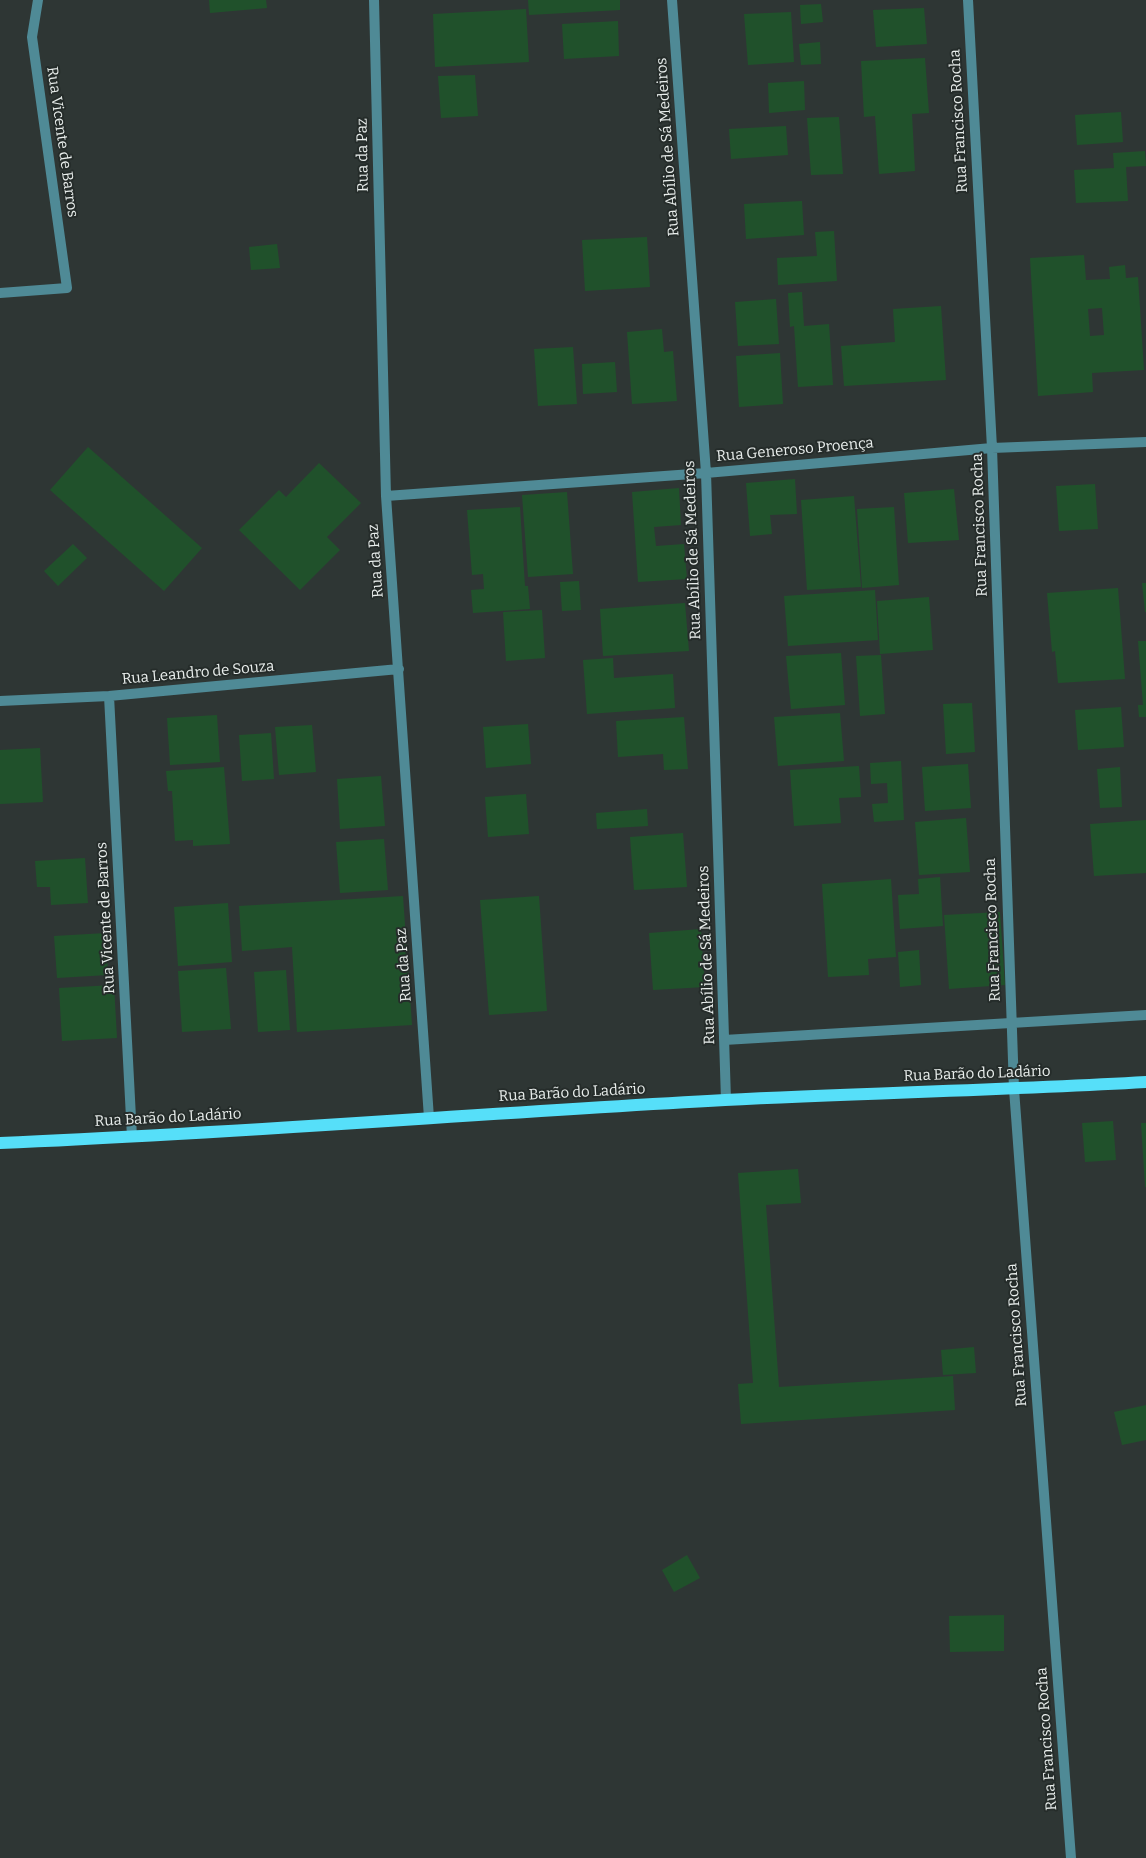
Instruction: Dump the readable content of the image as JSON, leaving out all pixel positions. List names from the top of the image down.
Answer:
{
  "streets": {
    "main road": ["Rua Barão do Ladário"],
    "street": [
      "Rua Francisco Rocha",
      "Rua Vicente de Barros",
      "Rua Abílio de Sá Medeiros",
      "Rua da Paz",
      "Rua Generoso Proença",
      "Rua Leandro de Souza"
    ]
  },
  "crossings": [
    ["Rua Francisco Rocha", "Rua Generoso Proença"],
    ["Rua Francisco Rocha", "Rua Barão do Ladário"],
    ["Rua Vicente de Barros", "Rua Leandro de Souza"],
    ["Rua Vicente de Barros", "Rua Barão do Ladário"],
    ["Rua Abílio de Sá Medeiros", "Rua Generoso Proença"],
    ["Rua Abílio de Sá Medeiros", "Rua Barão do Ladário"],
    ["Rua da Paz", "Rua Generoso Proença"],
    ["Rua da Paz", "Rua Leandro de Souza"],
    ["Rua da Paz", "Rua Barão do Ladário"]
  ]
}
